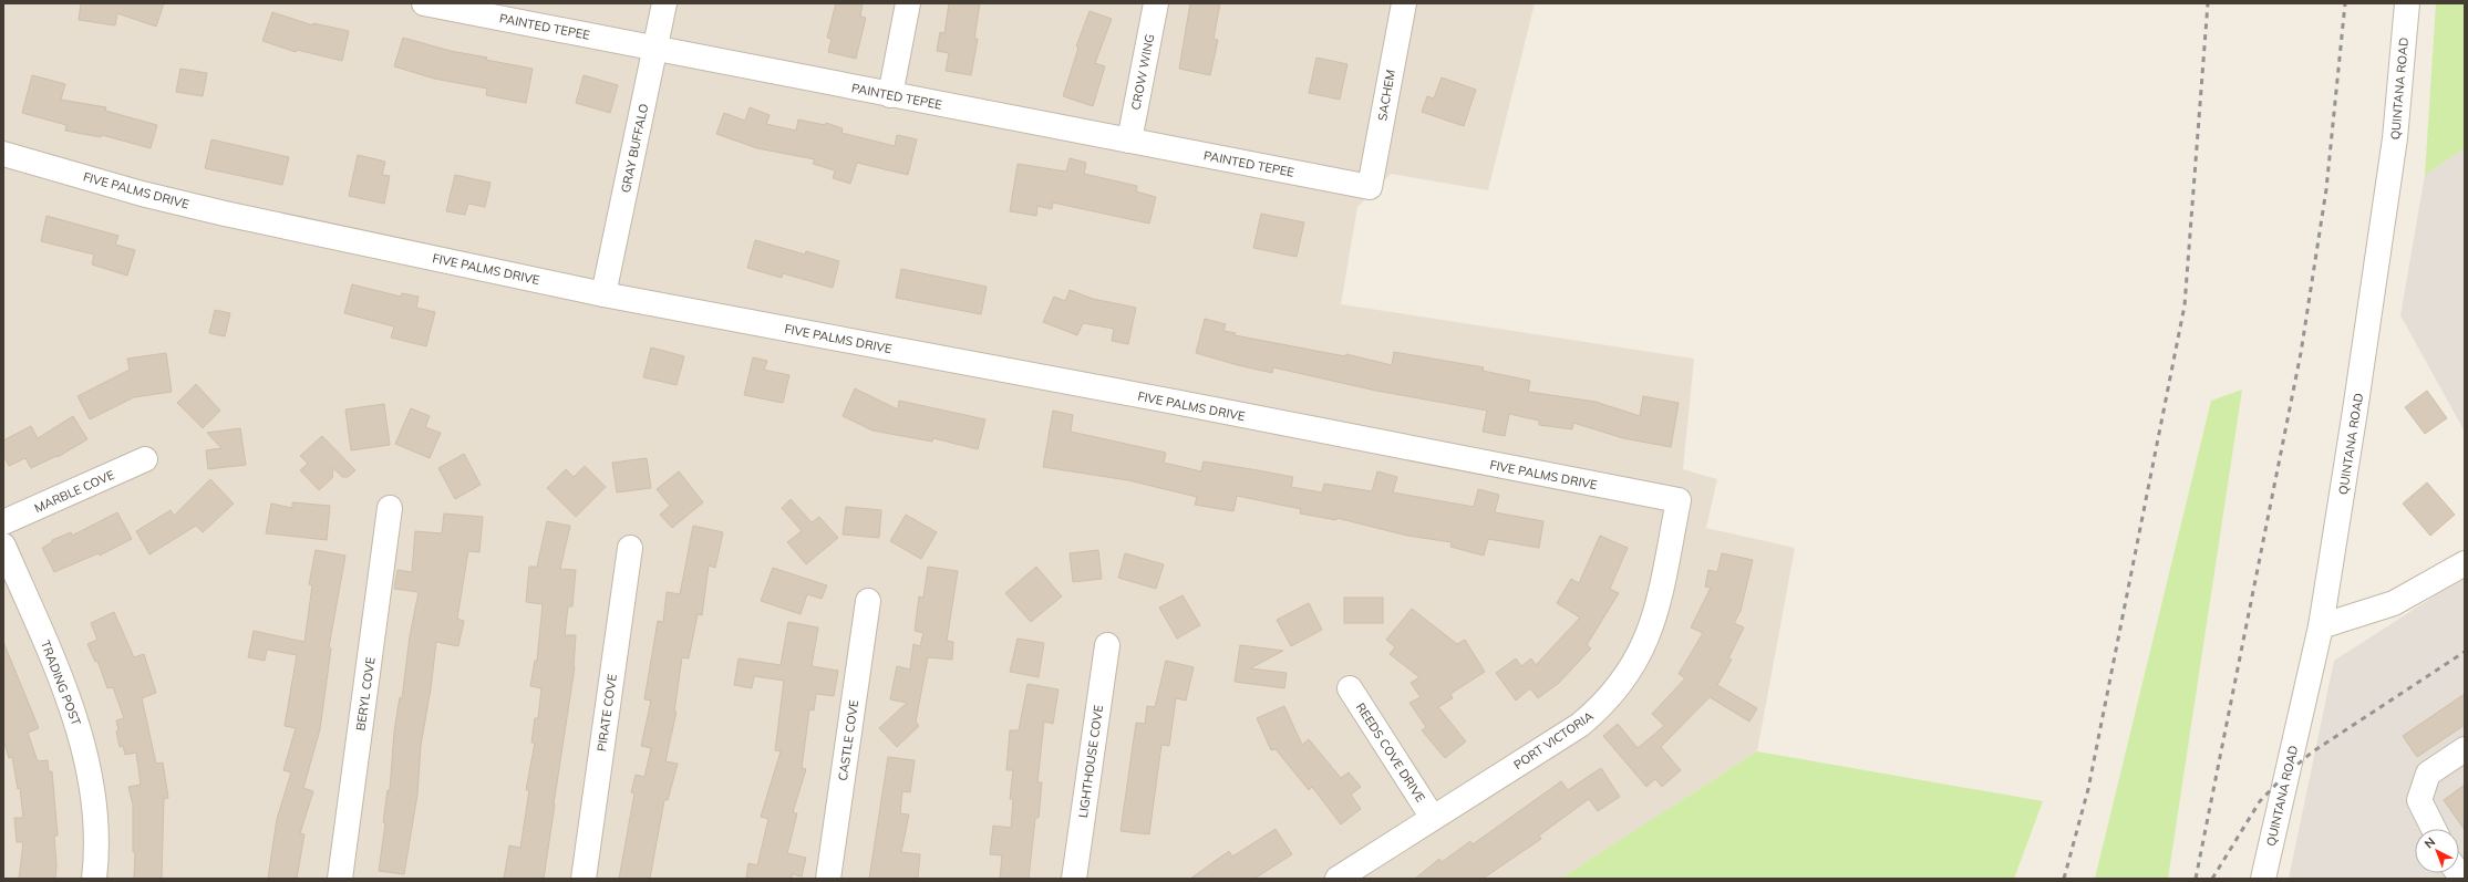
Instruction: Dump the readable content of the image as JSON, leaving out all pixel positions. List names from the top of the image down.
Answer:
{
  "streets": {
    "street": [
      "PAINTED TEPEE",
      "CROW WING",
      "QUINTANA ROAD",
      "SACHEM",
      "GRAY BUFFALO",
      "FIVE PALMS DRIVE",
      "MARBLE COVE",
      "TRADING POST",
      "BERYL COVE",
      "PIRATE COVE",
      "CASTLE COVE",
      "PORT VICTORIA",
      "REEDS COVE DRIVE",
      "LIGHTHOUSE COVE"
    ]
  },
  "crossings": [
    ["PAINTED TEPEE", "CROW WING"],
    ["PAINTED TEPEE", "SACHEM"],
    ["PAINTED TEPEE", "GRAY BUFFALO"],
    ["GRAY BUFFALO", "FIVE PALMS DRIVE"],
    ["FIVE PALMS DRIVE", "PORT VICTORIA"],
    ["PORT VICTORIA", "REEDS COVE DRIVE"]
  ],
  "north": "top left"
}
